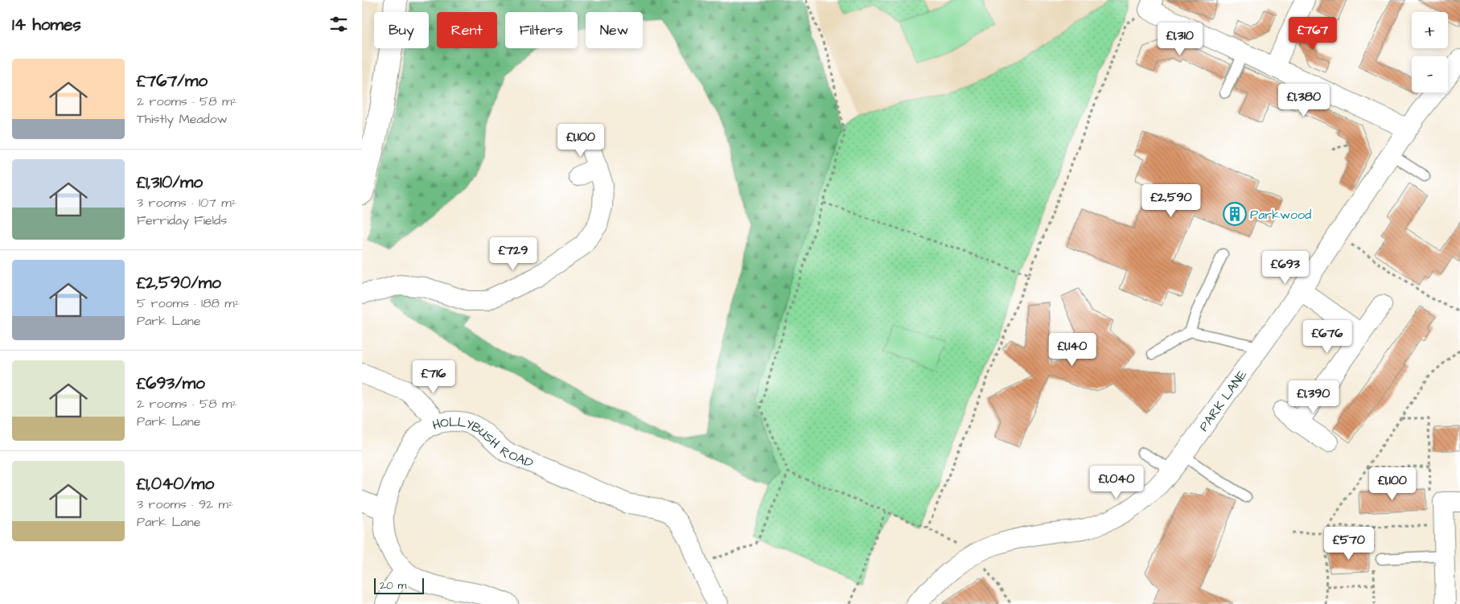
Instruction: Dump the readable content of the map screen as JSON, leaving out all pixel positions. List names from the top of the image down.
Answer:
{
  "streets": {
    "street": ["PARK LANE", "HOLLYBUSH ROAD"]
  },
  "places": {
    "building": ["Parkwood"]
  },
  "scale_bar": "20 m",
  "page": {
    "heading": "14 homes",
    "map_buttons": ["+", "−"],
    "chip": [
      "Buy",
      "Rent",
      "Filters",
      "New"
    ],
    "price": [
      "£767",
      "£1,310",
      "£1,380",
      "£1,100",
      "£2,590",
      "£729",
      "£693",
      "£676",
      "£1,140",
      "£716",
      "£1,390",
      "£1,040",
      "£1,100",
      "£570"
    ],
    "list": [
      {
        "name": "£767/mo",
        "note": "2 rooms · 58 m² · Thistly Meadow"
      },
      {
        "name": "£1,310/mo",
        "note": "3 rooms · 107 m² · Ferriday Fields"
      },
      {
        "name": "£2,590/mo",
        "note": "5 rooms · 188 m² · Park Lane"
      },
      {
        "name": "£693/mo",
        "note": "2 rooms · 58 m² · Park Lane"
      },
      {
        "name": "£1,040/mo",
        "note": "3 rooms · 92 m² · Park Lane"
      }
    ],
    "scale": "20 m"
  }
}
